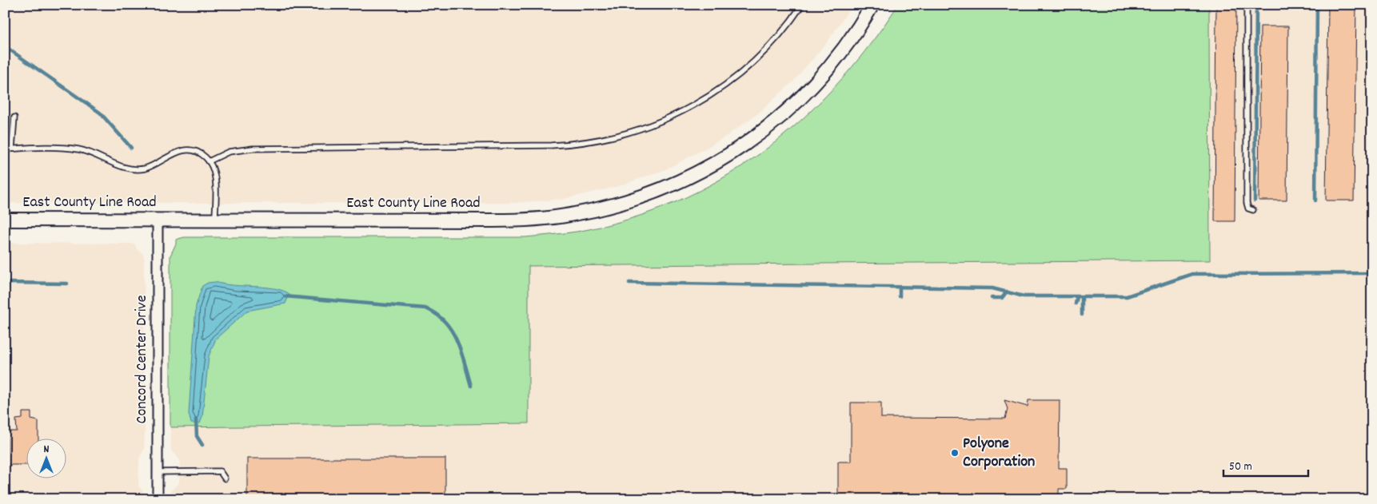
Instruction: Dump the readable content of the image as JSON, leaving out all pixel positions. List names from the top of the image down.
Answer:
{
  "streets": {
    "main road": ["East County Line Road"],
    "street": ["Concord Center Drive"]
  },
  "crossings": [
    ["East County Line Road", "Concord Center Drive"]
  ],
  "places": ["Polyone Corporation"],
  "scale_bar": "50 m",
  "north": "top"
}
